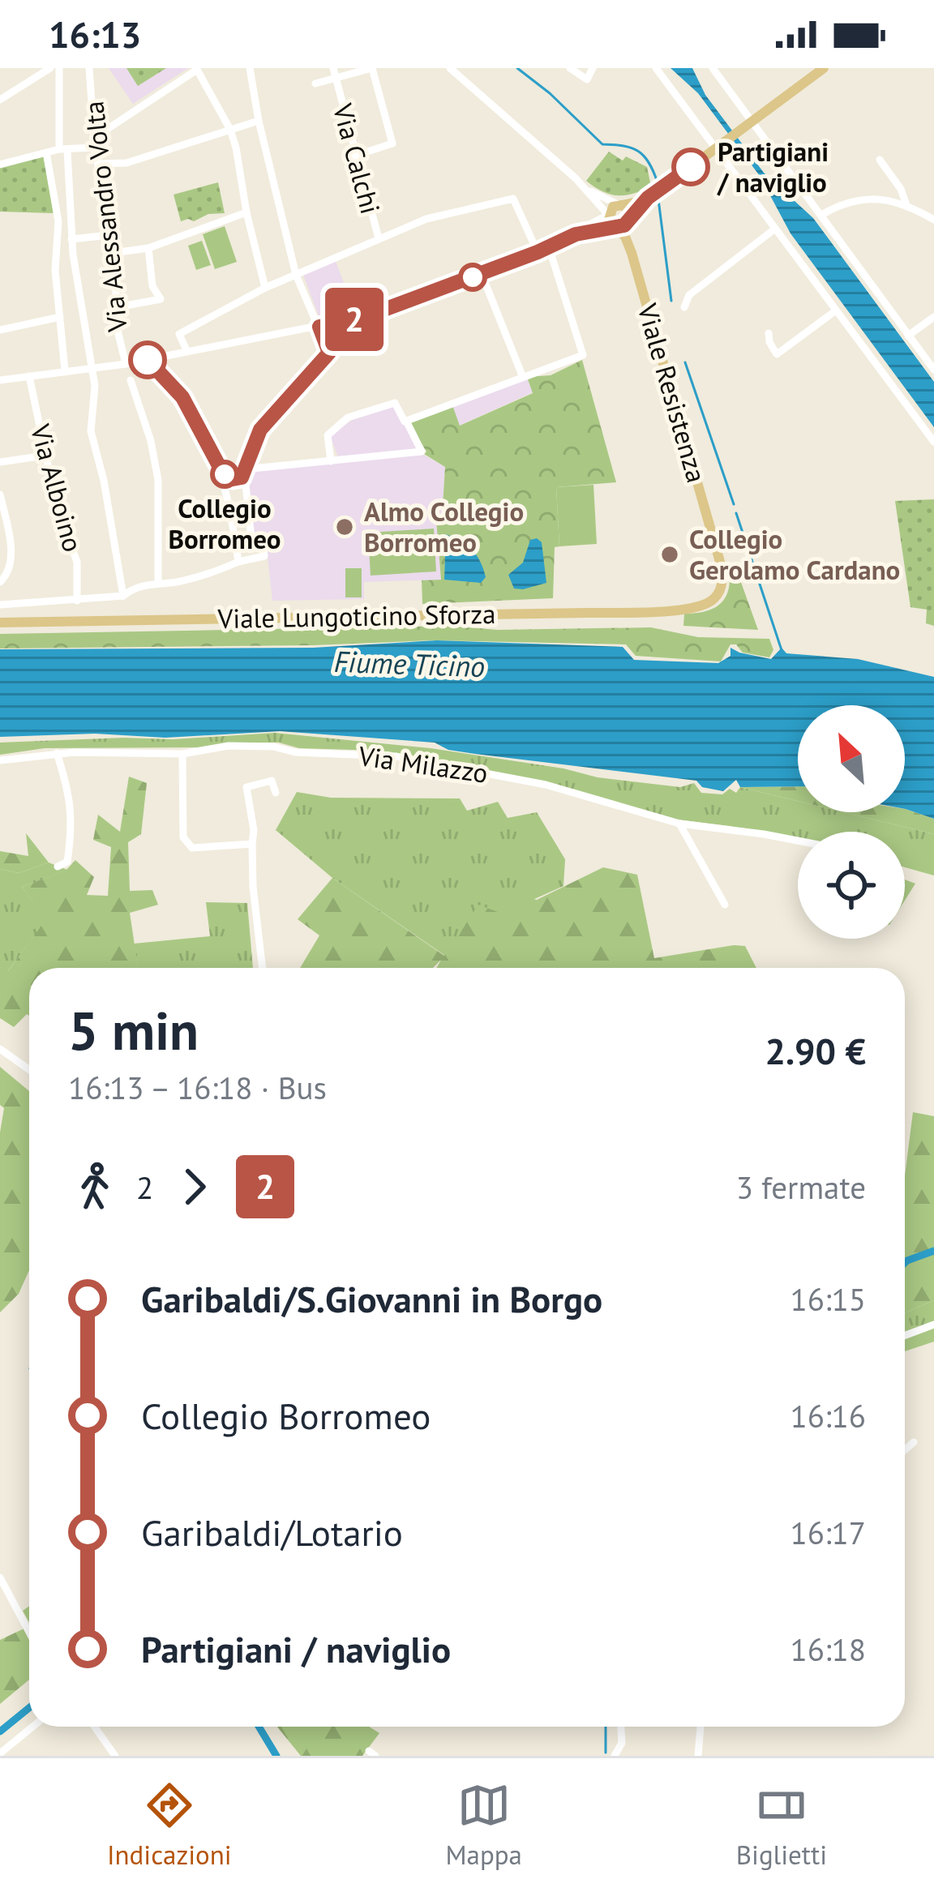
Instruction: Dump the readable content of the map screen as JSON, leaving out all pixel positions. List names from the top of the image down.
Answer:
{
  "streets": {
    "main road": ["Viale Resistenza", "Viale Lungoticino Sforza"],
    "street": [
      "Via Calchi",
      "Via Alessandro Volta",
      "Via Alboino",
      "Via Milazzo"
    ]
  },
  "crossings": [
    ["Viale Resistenza", "Viale Lungoticino Sforza"]
  ],
  "water": ["Fiume Ticino"],
  "places": [
    "Partigiani / naviglio",
    "Collegio Borromeo",
    "Almo Collegio Borromeo",
    "Collegio Gerolamo Cardano"
  ],
  "lines": ["bus line 2"],
  "north": "top left",
  "page": {
    "status": "16:13",
    "on_map": "2",
    "heading": ["5 min", "16:13 – 16:18 · Bus", "2.90 €"],
    "legs": ["2", "2", "3 fermate"],
    "list": [
      {
        "name": "Garibaldi/S.Giovanni in Borgo",
        "value": "16:15"
      },
      {
        "name": "Collegio Borromeo",
        "value": "16:16"
      },
      {
        "name": "Garibaldi/Lotario",
        "value": "16:17"
      },
      {
        "name": "Partigiani / naviglio",
        "value": "16:18"
      }
    ],
    "tabs": ["Indicazioni", "Mappa", "Biglietti"]
  }
}
